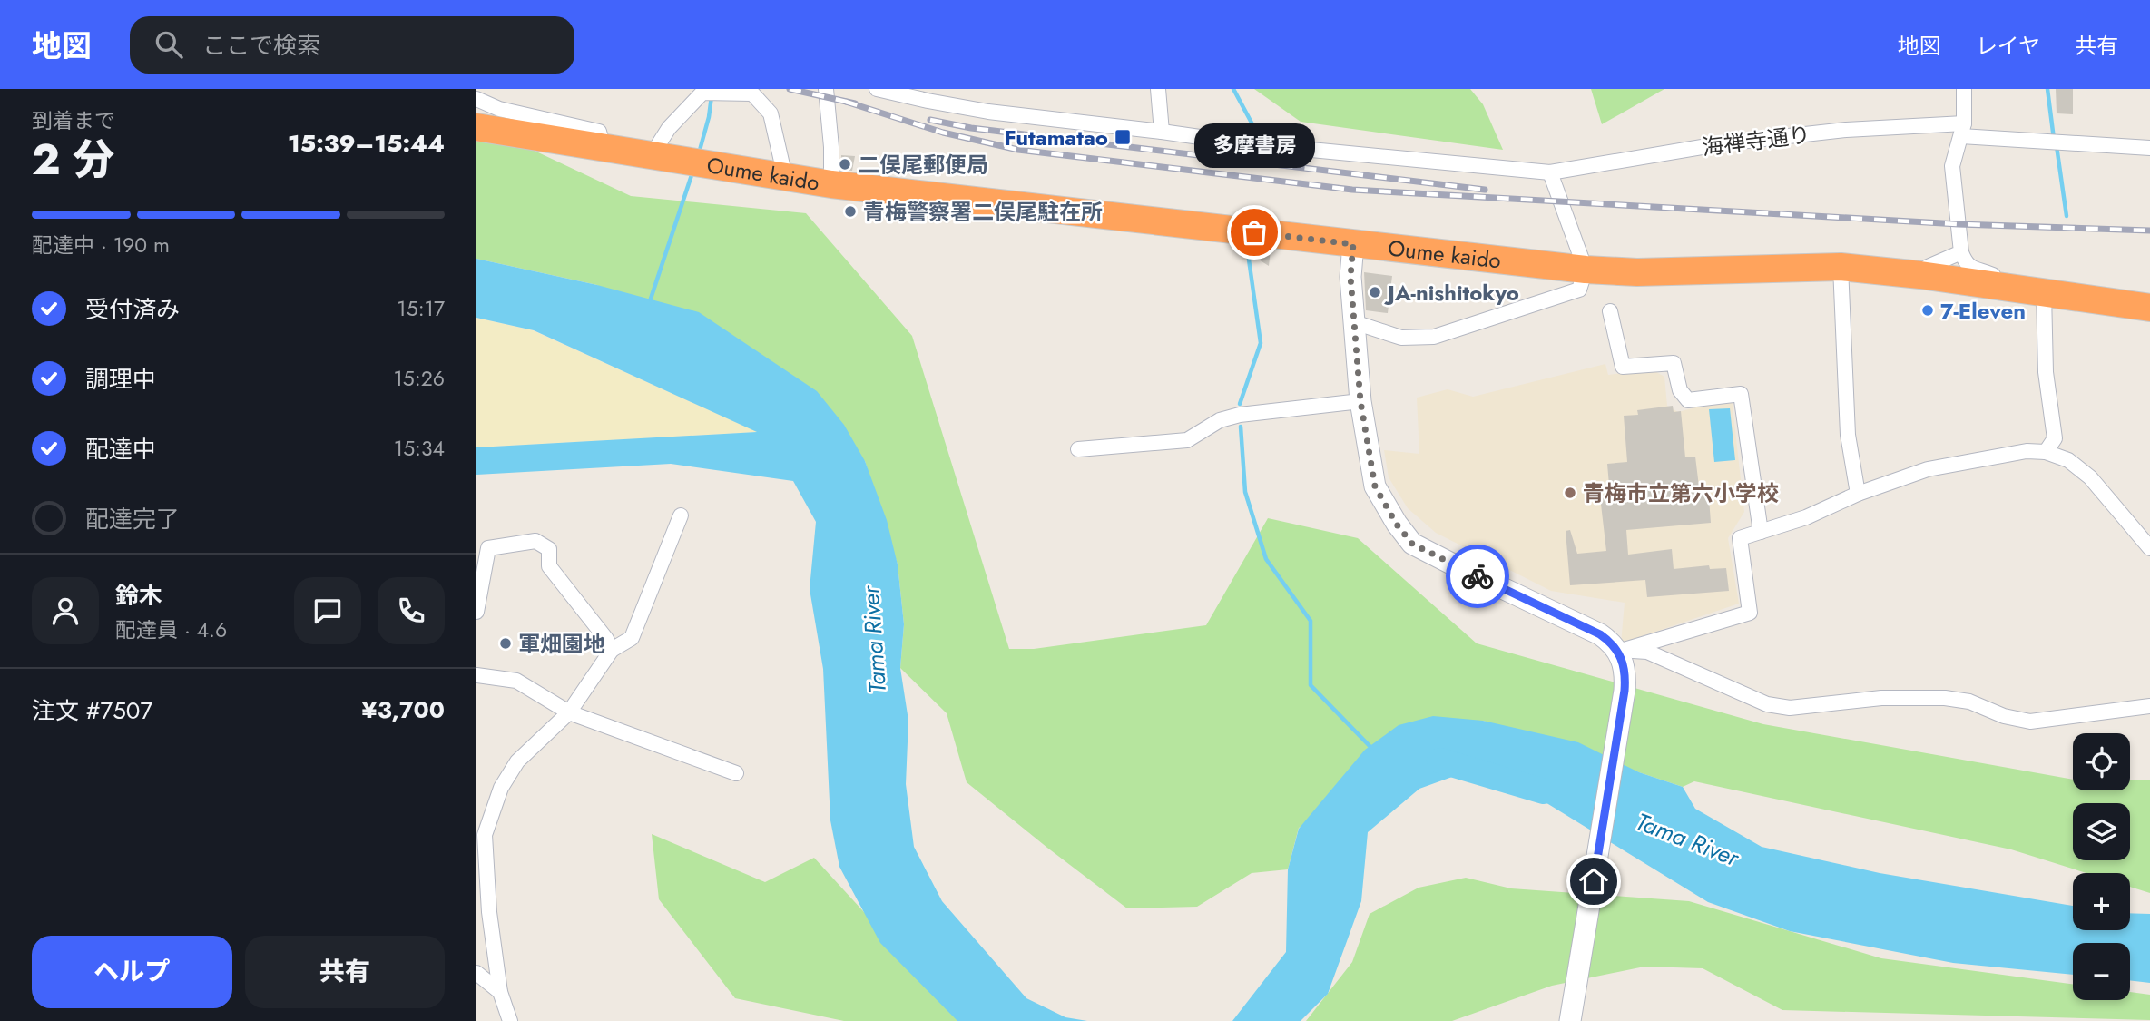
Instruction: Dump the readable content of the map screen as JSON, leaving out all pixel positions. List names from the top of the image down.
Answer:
{
  "streets": {
    "highway": ["Oume kaido"],
    "street": ["海禅寺通り"]
  },
  "water": ["Tama River"],
  "places": {
    "transit": ["Futamatao"],
    "other": [
      "二俣尾郵便局",
      "青梅警察署二俣尾駐在所",
      "多摩書房",
      "JA-nishitokyo",
      "7-Eleven",
      "青梅市立第六小学校",
      "軍畑園地"
    ]
  },
  "page": {
    "header": "地図",
    "search": "ここで検索",
    "nav": ["地図", "レイヤ", "共有"],
    "heading": ["2 分", "到着まで", "15:39–15:44"],
    "panel": [
      "鈴木",
      "配達員 · 4.6",
      "注文 #7507",
      "¥3,700"
    ],
    "bubble": "多摩書房",
    "bar": "配達中 · 190 m",
    "list": [
      ["受付済み", "15:17"],
      ["調理中", "15:26"],
      ["配達中", "15:34"],
      "配達完了"
    ],
    "map_buttons": ["+", "−"],
    "buttons": ["ヘルプ", "共有"]
  }
}
